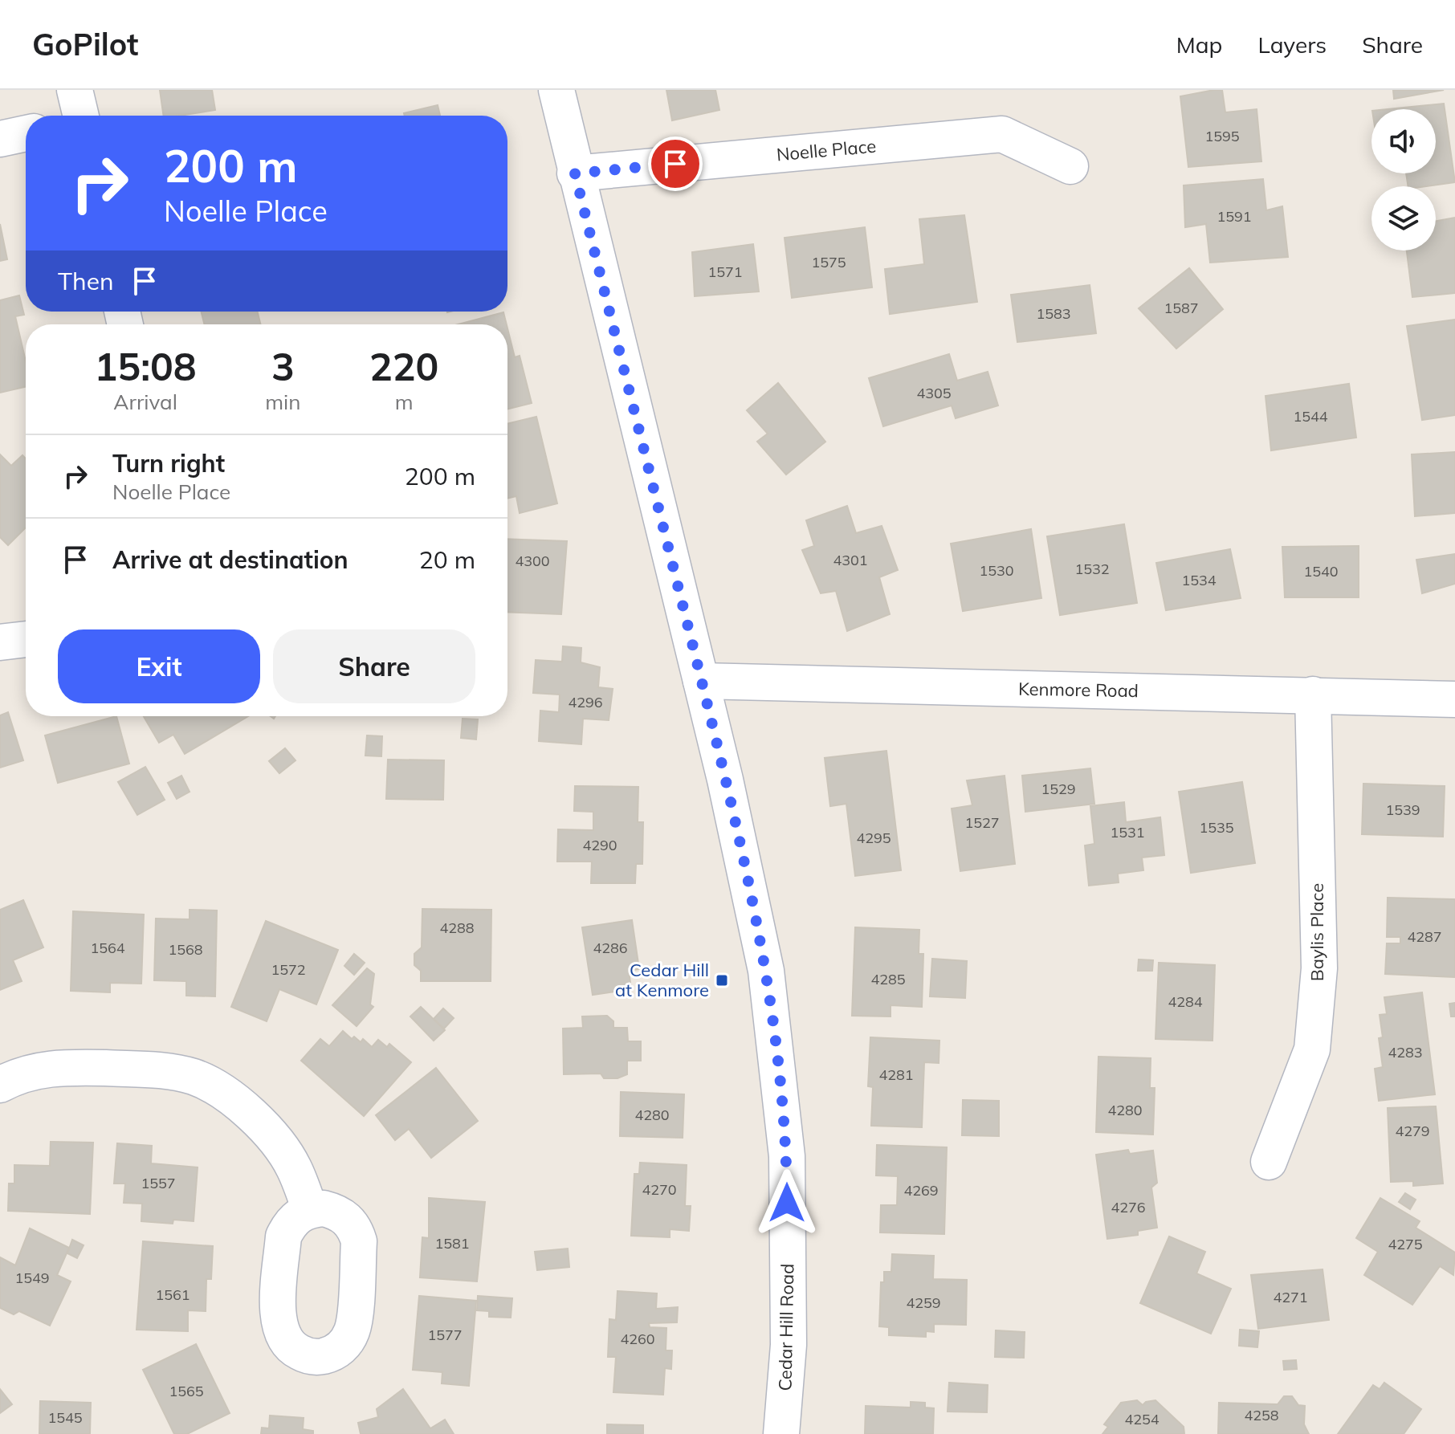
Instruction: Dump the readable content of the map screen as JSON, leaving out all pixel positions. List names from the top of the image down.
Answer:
{
  "streets": {
    "street": [
      "Noelle Place",
      "Kenmore Road",
      "Baylis Place",
      "Cedar Hill Road"
    ]
  },
  "crossings": [
    ["Noelle Place", "Cedar Hill Road"],
    ["Kenmore Road", "Baylis Place"],
    ["Kenmore Road", "Cedar Hill Road"]
  ],
  "places": {
    "transit": ["Cedar Hill at Kenmore"]
  },
  "house_numbers": [
    "1595",
    "1591",
    "1575",
    "1571",
    "1587",
    "1583",
    "4305",
    "1544",
    "4301",
    "4300",
    "1532",
    "1530",
    "1540",
    "1534",
    "4296",
    "1529",
    "1539",
    "1527",
    "1535",
    "1531",
    "4295",
    "4290",
    "4288",
    "4287",
    "1564",
    "4286",
    "1568",
    "1572",
    "4285",
    "4284",
    "4283",
    "4281",
    "4280",
    "4280",
    "4279",
    "1557",
    "4270",
    "4269",
    "4276",
    "1581",
    "4275",
    "1549",
    "1561",
    "4271",
    "4259",
    "1577",
    "4260",
    "1565",
    "4258",
    "1545",
    "4254"
  ],
  "page": {
    "header": "GoPilot",
    "nav": ["Map", "Layers", "Share"],
    "turn": ["200 m", "Noelle Place"],
    "then": "Then",
    "eta": [
      "15:08",
      "Arrival",
      "3",
      "min",
      "220",
      "m"
    ],
    "list": [
      {
        "name": "Turn right",
        "note": "Noelle Place",
        "value": "200 m"
      },
      {
        "name": "Arrive at destination",
        "value": "20 m"
      }
    ],
    "buttons": ["Exit", "Share"]
  }
}
